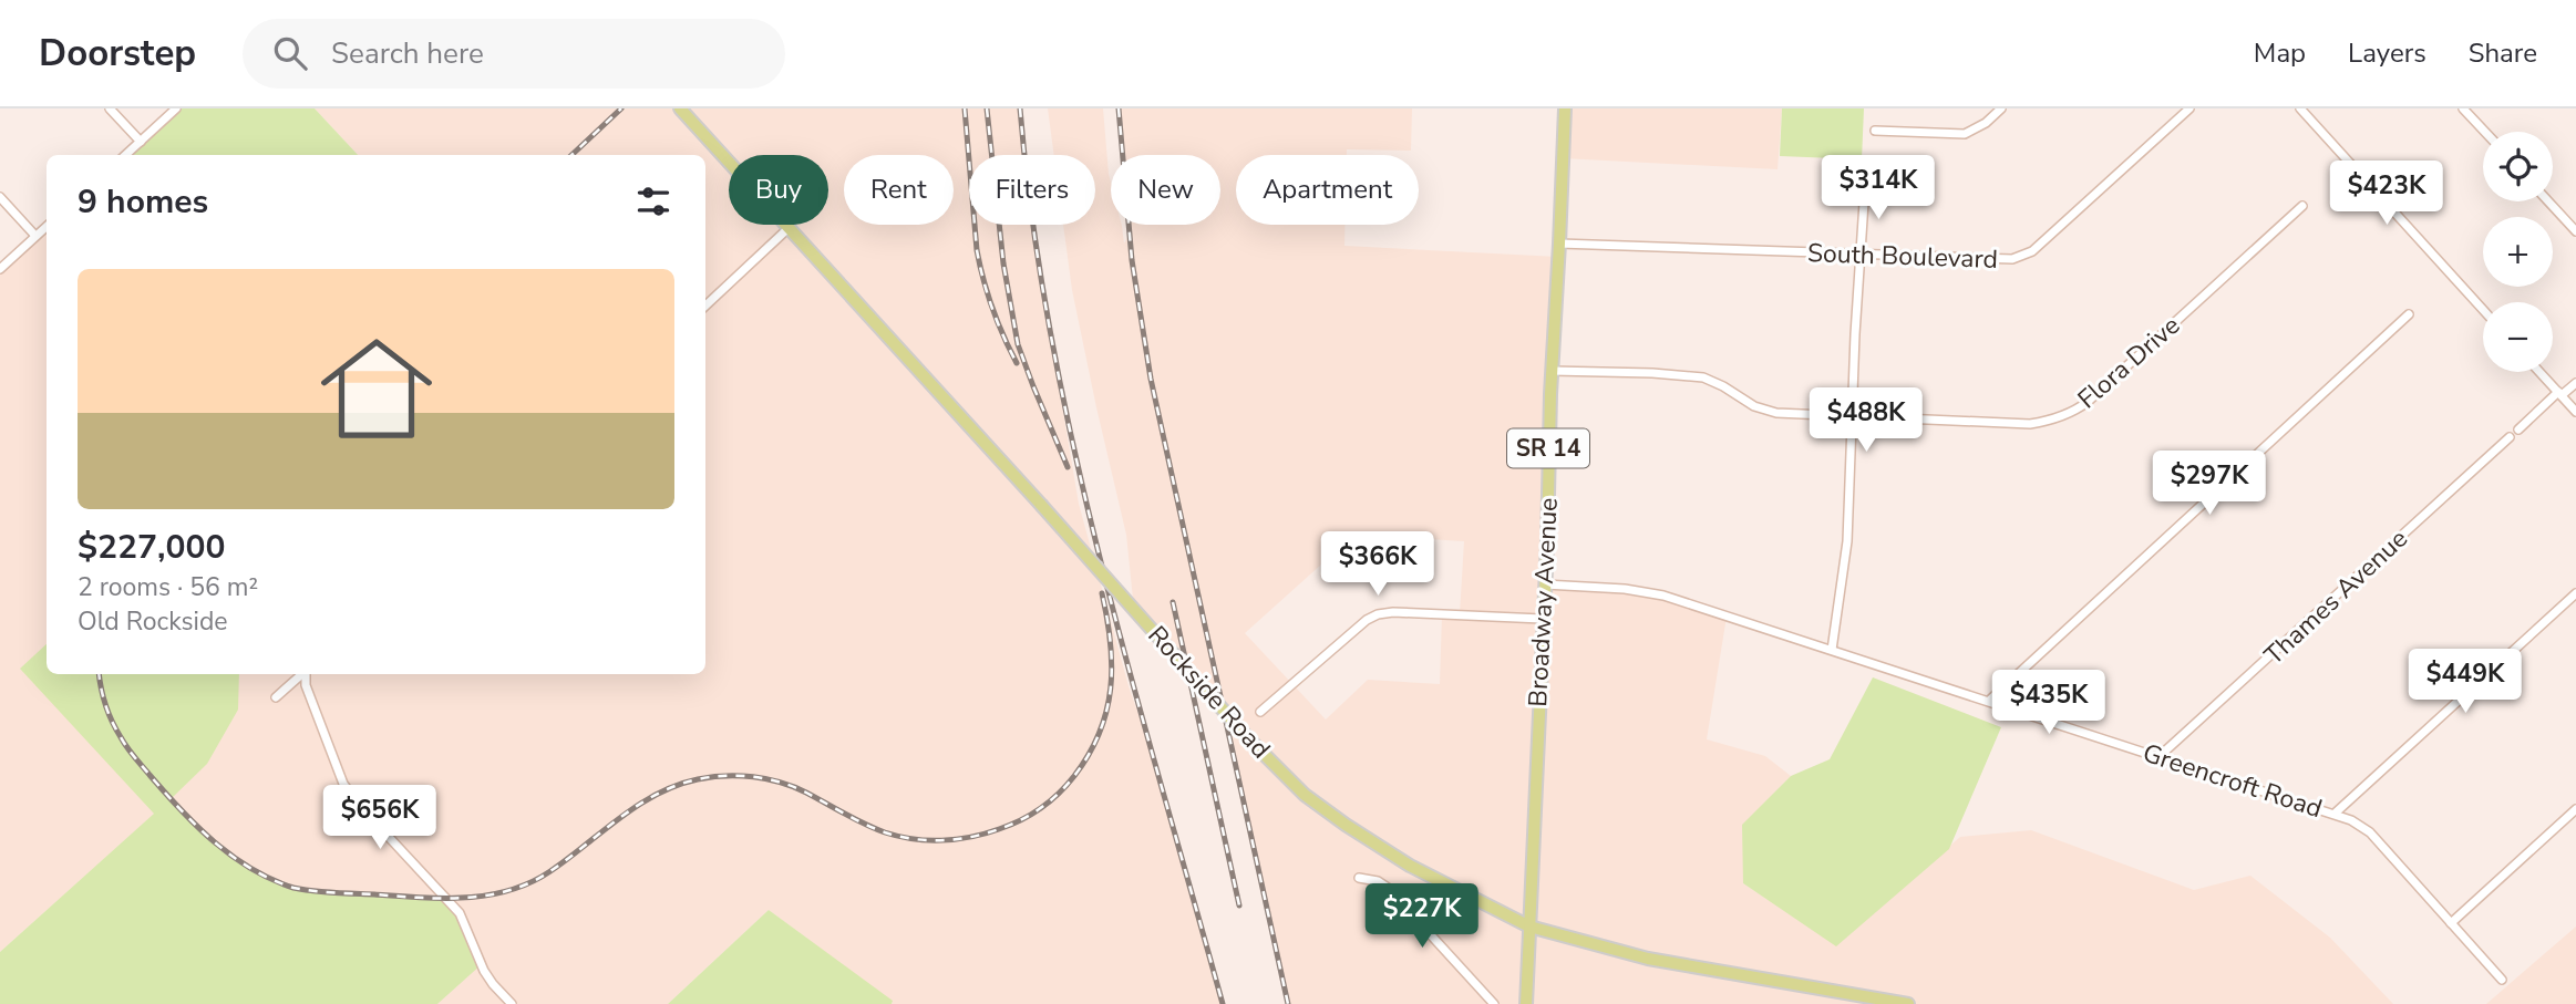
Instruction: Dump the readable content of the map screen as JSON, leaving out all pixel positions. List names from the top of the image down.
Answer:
{
  "streets": {
    "main road": ["SR 14", "Broadway Avenue", "Rockside Road"],
    "street": [
      "South Boulevard",
      "Flora Drive",
      "Thames Avenue",
      "Greencroft Road"
    ]
  },
  "crossings": [
    ["South Boulevard", "Broadway Avenue"],
    ["Flora Drive", "Broadway Avenue"],
    ["Thames Avenue", "Greencroft Road"],
    ["Broadway Avenue", "Rockside Road"],
    ["Broadway Avenue", "Greencroft Road"]
  ],
  "page": {
    "header": "Doorstep",
    "search": "Search here",
    "nav": ["Map", "Layers", "Share"],
    "map_buttons": ["+", "−"],
    "price": [
      "$314K",
      "$423K",
      "$488K",
      "$297K",
      "$366K",
      "$449K",
      "$435K",
      "$656K",
      "$227K"
    ],
    "chip": [
      "Buy",
      "Rent",
      "Filters",
      "New",
      "Apartment"
    ],
    "heading": "9 homes",
    "list": [
      {
        "name": "$227,000",
        "note": "2 rooms · 56 m² · Old Rockside"
      }
    ]
  }
}
